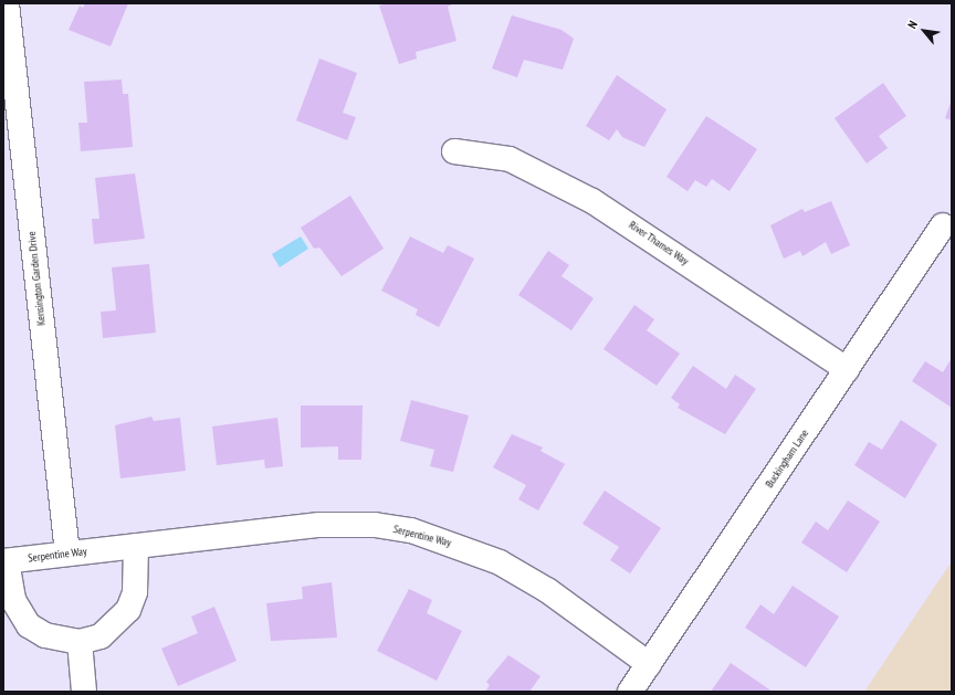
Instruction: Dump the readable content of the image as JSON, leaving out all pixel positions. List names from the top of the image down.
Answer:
{
  "streets": {
    "street": [
      "River Thames Way",
      "Kensington Garden Drive",
      "Buckingham Lane",
      "Serpentine Way"
    ]
  },
  "crossings": [
    ["River Thames Way", "Buckingham Lane"],
    ["Kensington Garden Drive", "Serpentine Way"],
    ["Buckingham Lane", "Serpentine Way"]
  ],
  "north": "top left"
}
